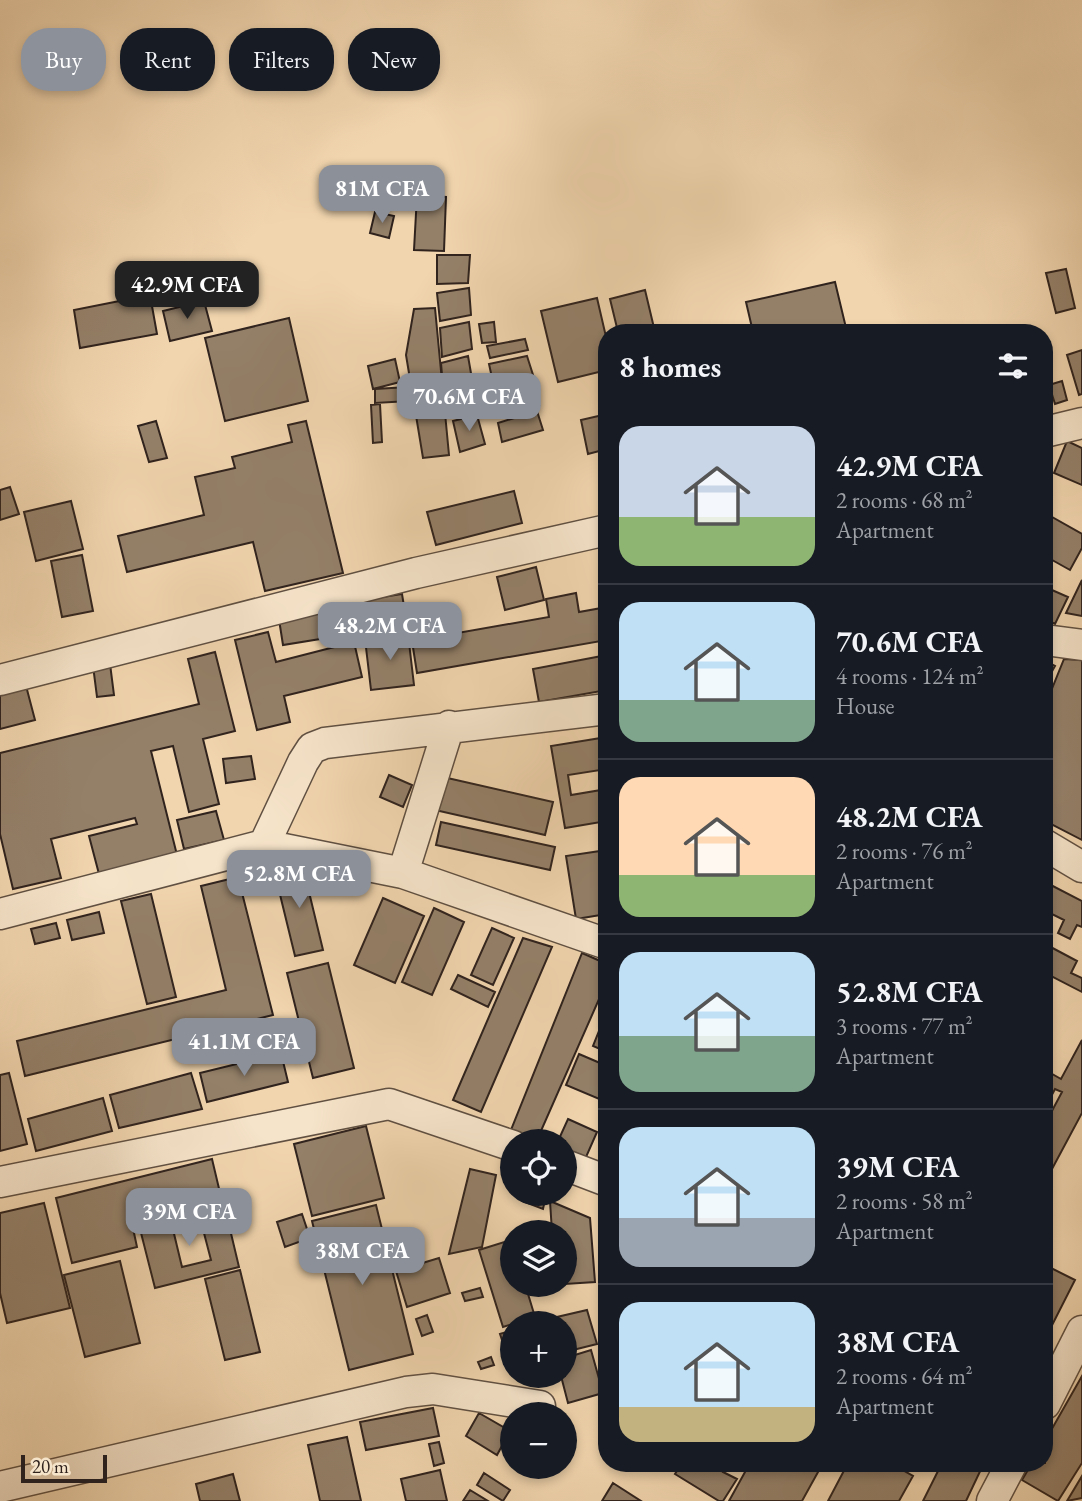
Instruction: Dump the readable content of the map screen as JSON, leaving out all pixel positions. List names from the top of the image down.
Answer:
{
  "scale_bar": "20 m",
  "page": {
    "chip": [
      "Buy",
      "Rent",
      "Filters",
      "New"
    ],
    "price": [
      "81M CFA",
      "42.9M CFA",
      "70.6M CFA",
      "48.2M CFA",
      "52.8M CFA",
      "41.1M CFA",
      "39M CFA",
      "38M CFA"
    ],
    "heading": "8 homes",
    "list": [
      {
        "name": "42.9M CFA",
        "note": "2 rooms · 68 m² · Apartment"
      },
      {
        "name": "70.6M CFA",
        "note": "4 rooms · 124 m² · House"
      },
      {
        "name": "48.2M CFA",
        "note": "2 rooms · 76 m² · Apartment"
      },
      {
        "name": "52.8M CFA",
        "note": "3 rooms · 77 m² · Apartment"
      },
      {
        "name": "39M CFA",
        "note": "2 rooms · 58 m² · Apartment"
      },
      {
        "name": "38M CFA",
        "note": "2 rooms · 64 m² · Apartment"
      }
    ],
    "map_buttons": ["+", "−"],
    "scale": "20 m"
  }
}
